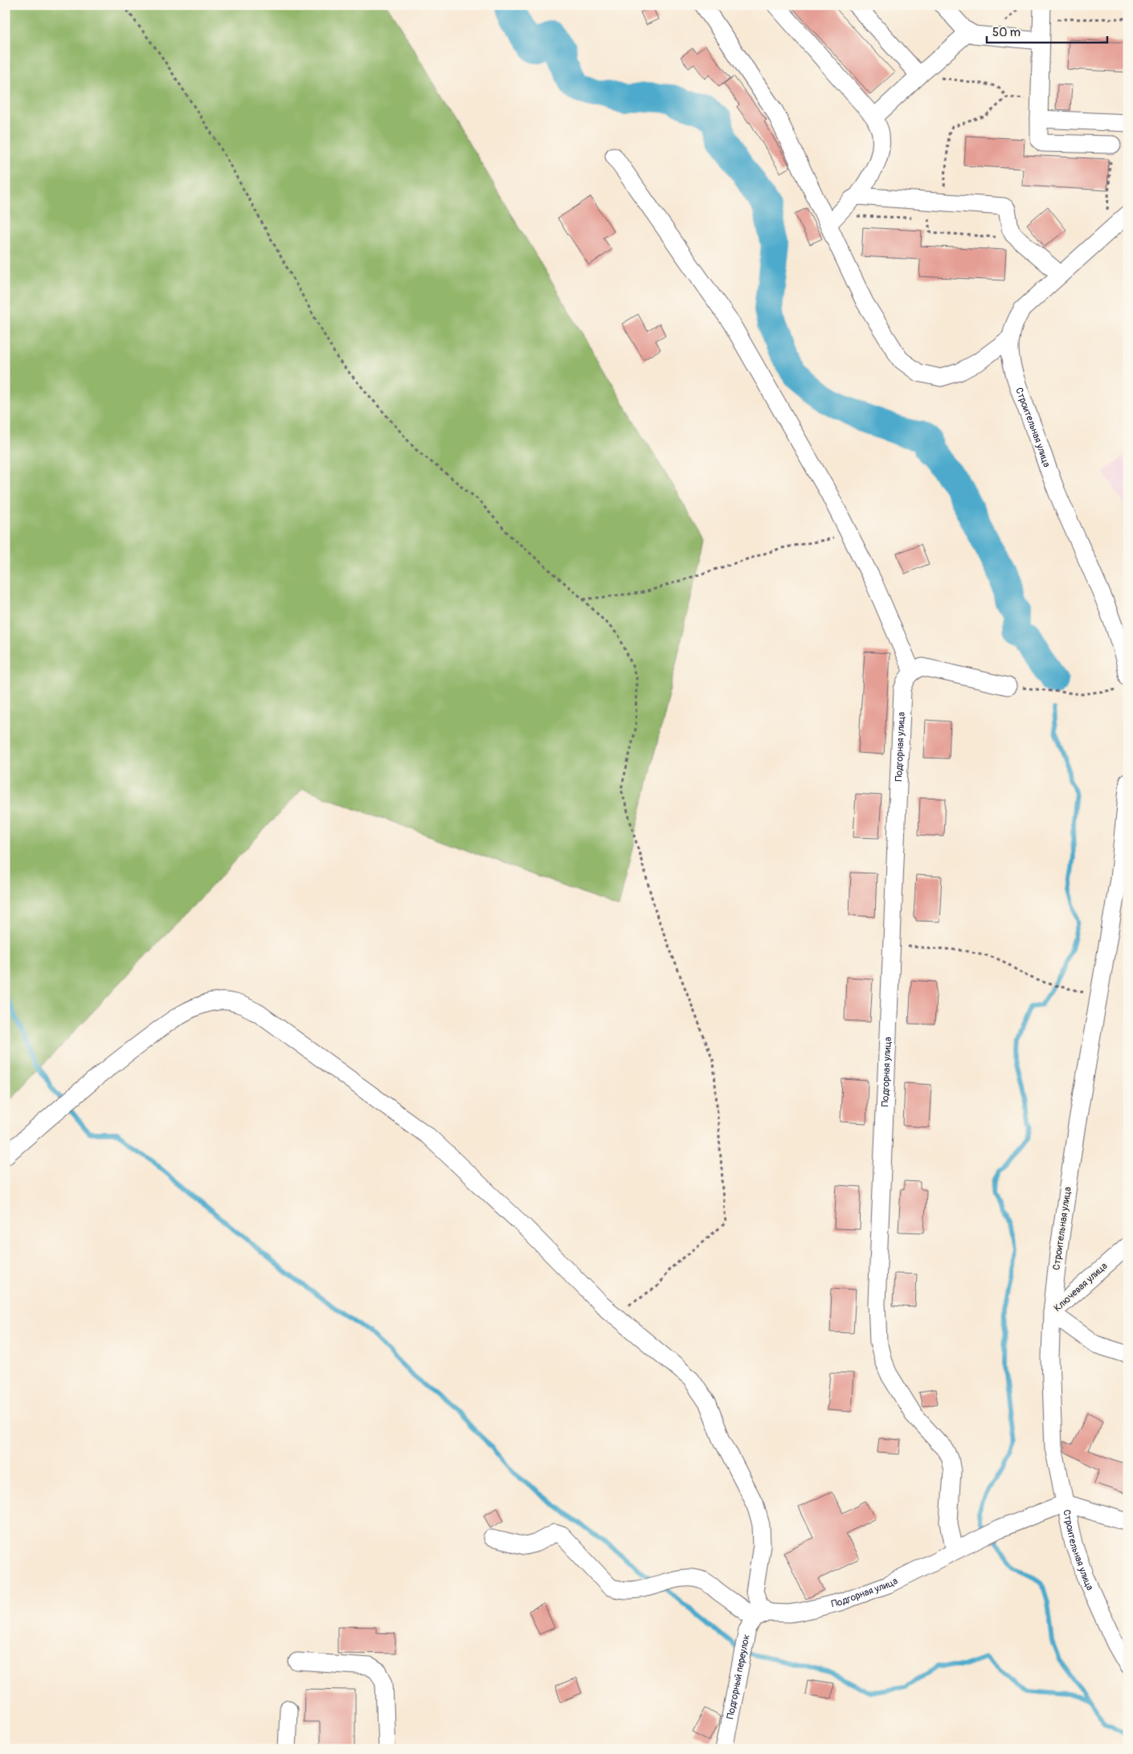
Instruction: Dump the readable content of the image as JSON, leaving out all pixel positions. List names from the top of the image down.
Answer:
{
  "streets": {
    "street": [
      "Строительная улица",
      "Подгорная улица",
      "Ключевая улица",
      "Подгорный переулок"
    ]
  },
  "crossings": [
    ["Строительная улица", "Подгорная улица"],
    ["Строительная улица", "Ключевая улица"],
    ["Подгорная улица", "Подгорный переулок"]
  ],
  "scale_bar": "50 m"
}
